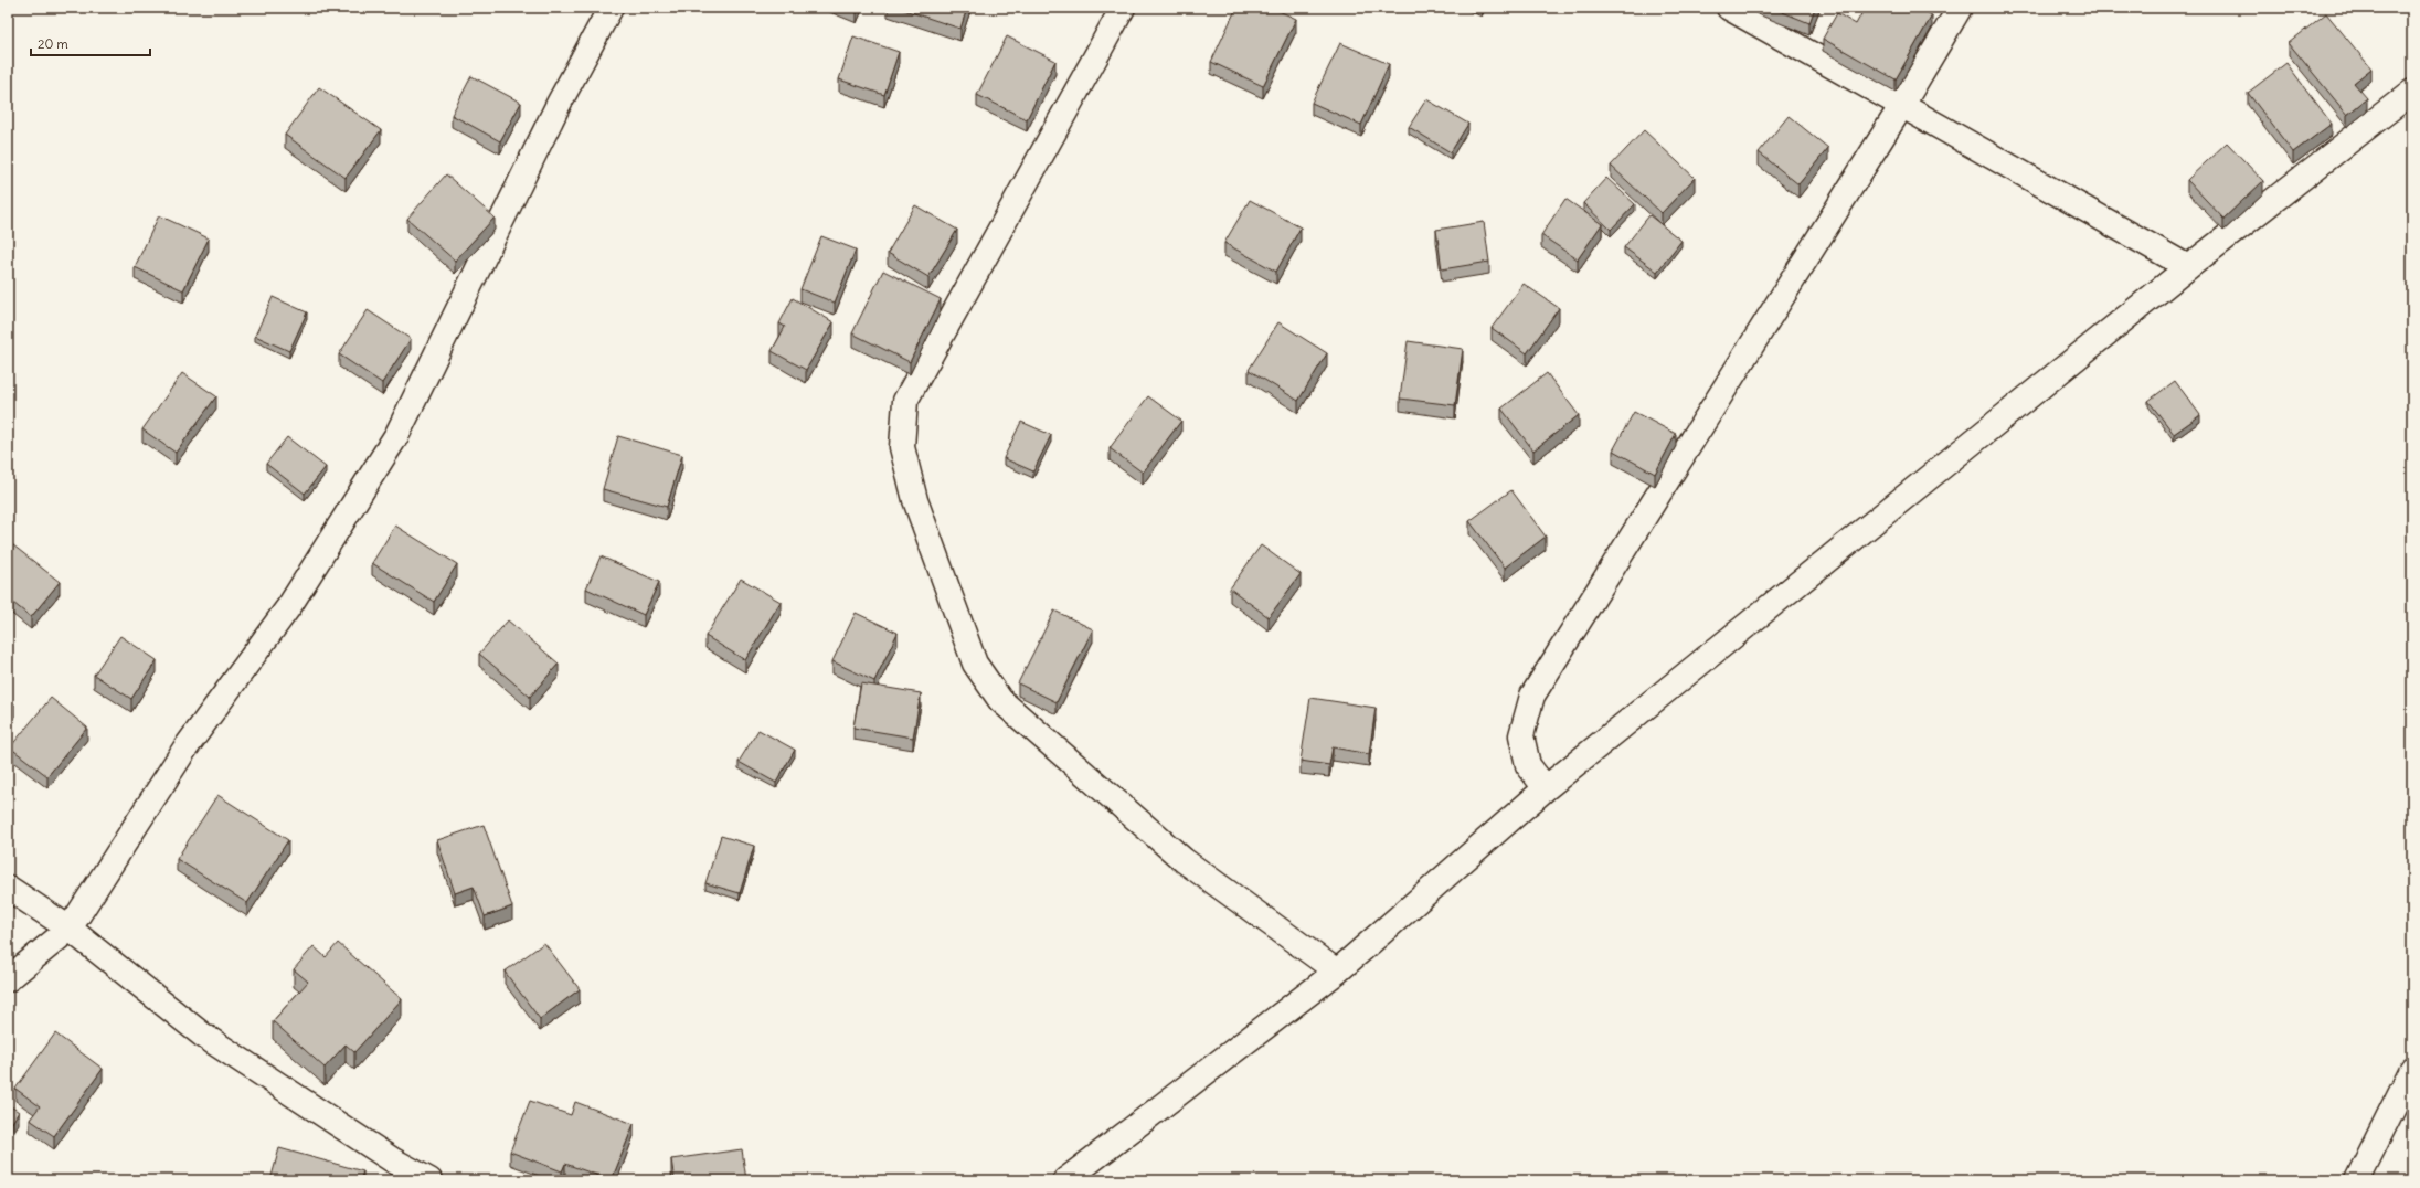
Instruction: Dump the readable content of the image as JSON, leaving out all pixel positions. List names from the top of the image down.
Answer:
{
  "scale_bar": "20 m"
}
